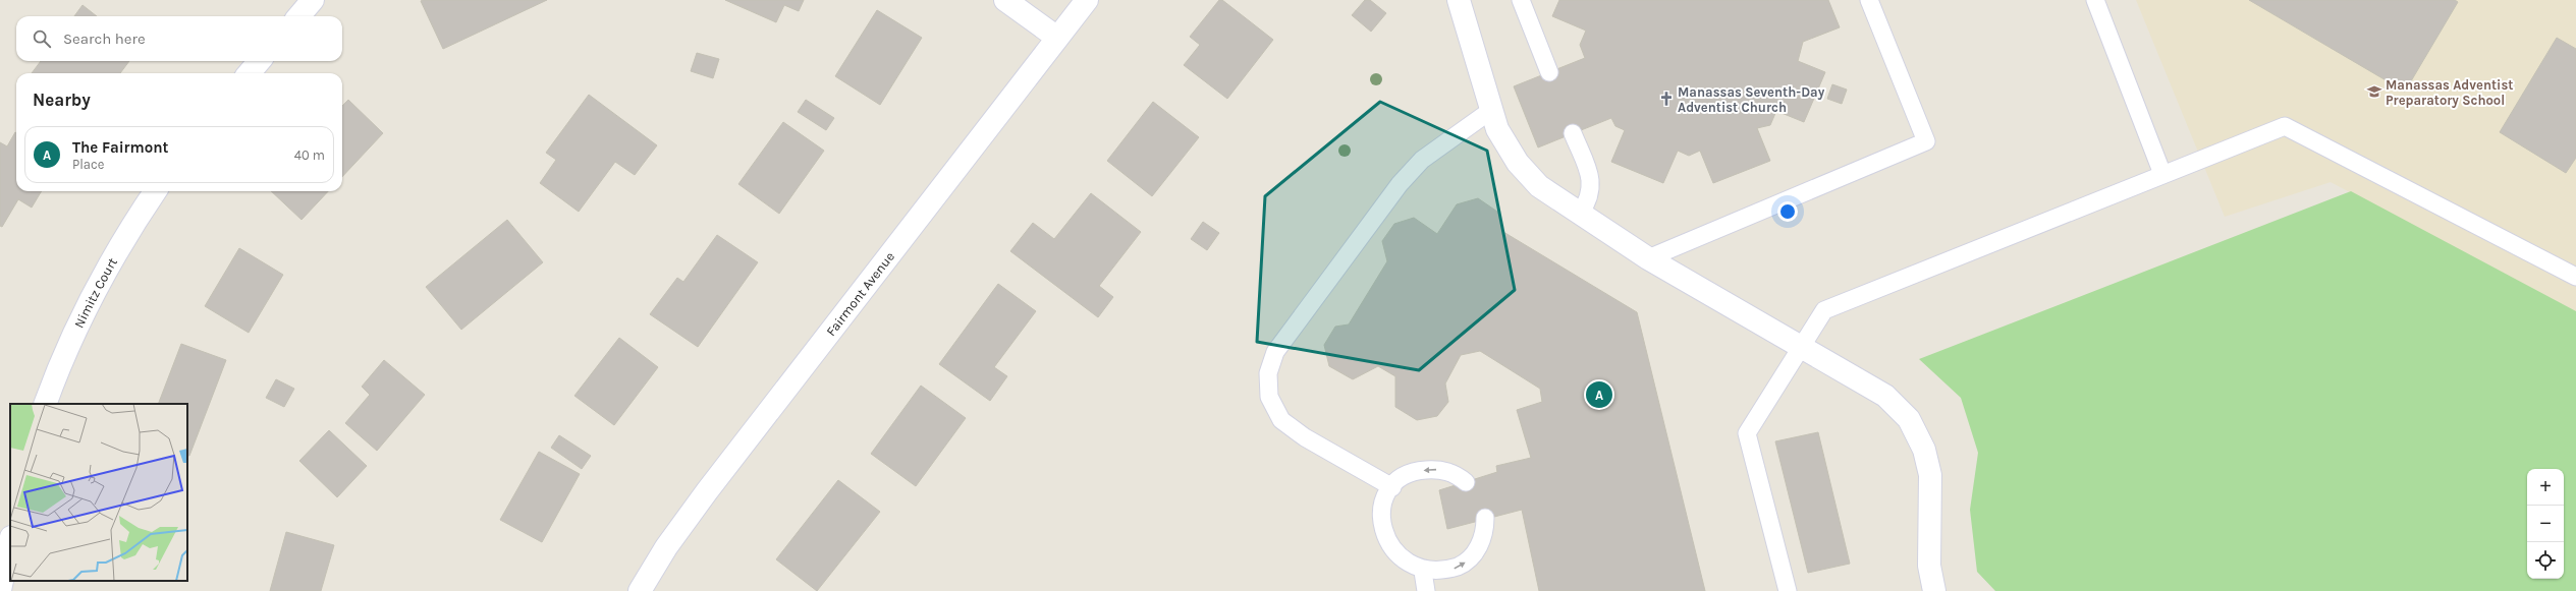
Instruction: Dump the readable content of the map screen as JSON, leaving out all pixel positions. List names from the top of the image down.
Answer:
{
  "streets": {
    "street": ["Nimitz Court", "Fairmont Avenue"]
  },
  "places": {
    "school or university": ["Manassas Adventist Preparatory School"],
    "church": ["Manassas Seventh-Day Adventist Church"]
  },
  "page": {
    "search": "Search here",
    "heading": "Nearby",
    "list": [
      {
        "mark": "A",
        "name": "The Fairmont",
        "note": "Place",
        "value": "40 m"
      }
    ],
    "pins": "A",
    "map_buttons": ["+", "−"]
  }
}
